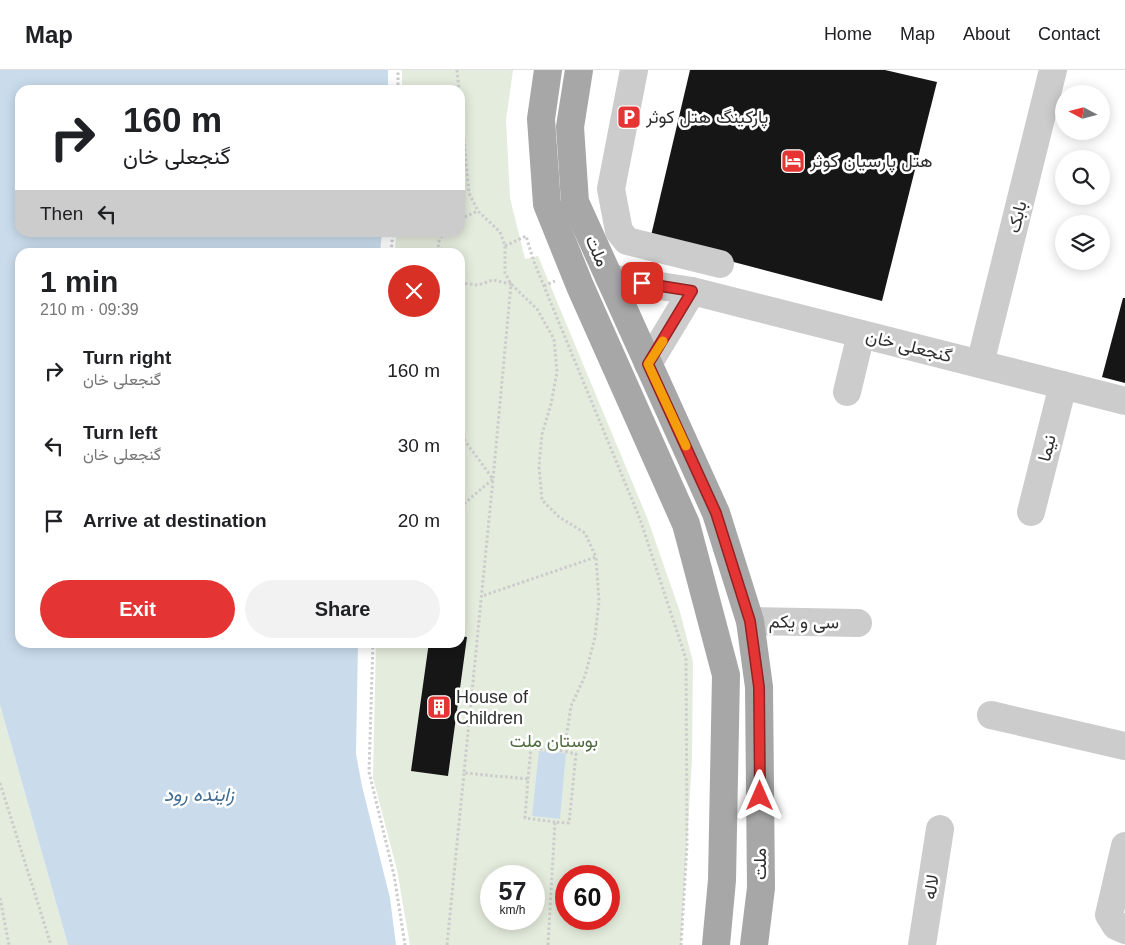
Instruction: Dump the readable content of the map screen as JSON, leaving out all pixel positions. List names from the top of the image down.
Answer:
{
  "streets": {
    "main road": ["ملت"],
    "street": [
      "بابک",
      "گنجعلی خان",
      "نیما",
      "سی و یکم",
      "لاله"
    ]
  },
  "crossings": [
    ["بابک", "گنجعلی خان"],
    ["ملت", "گنجعلی خان"],
    ["ملت", "سی و یکم"],
    ["گنجعلی خان", "نیما"]
  ],
  "water": ["زاینده رود"],
  "parks": ["بوستان ملت"],
  "places": {
    "parking": ["پارکینگ هتل کوثر"],
    "hotel": ["هتل پارسیان کوثر"],
    "building": ["House of Children"]
  },
  "north": "left",
  "page": {
    "header": "Map",
    "nav": [
      "Home",
      "Map",
      "About",
      "Contact"
    ],
    "turn": ["160 m", "گنجعلی خان"],
    "then": "Then",
    "heading": ["1 min", "210 m · 09:39"],
    "list": [
      {
        "name": "Turn right",
        "note": "گنجعلی خان",
        "value": "160 m"
      },
      {
        "name": "Turn left",
        "note": "گنجعلی خان",
        "value": "30 m"
      },
      {
        "name": "Arrive at destination",
        "value": "20 m"
      }
    ],
    "buttons": ["Exit", "Share"],
    "speed": "57 km/h",
    "limit": "60"
  }
}
